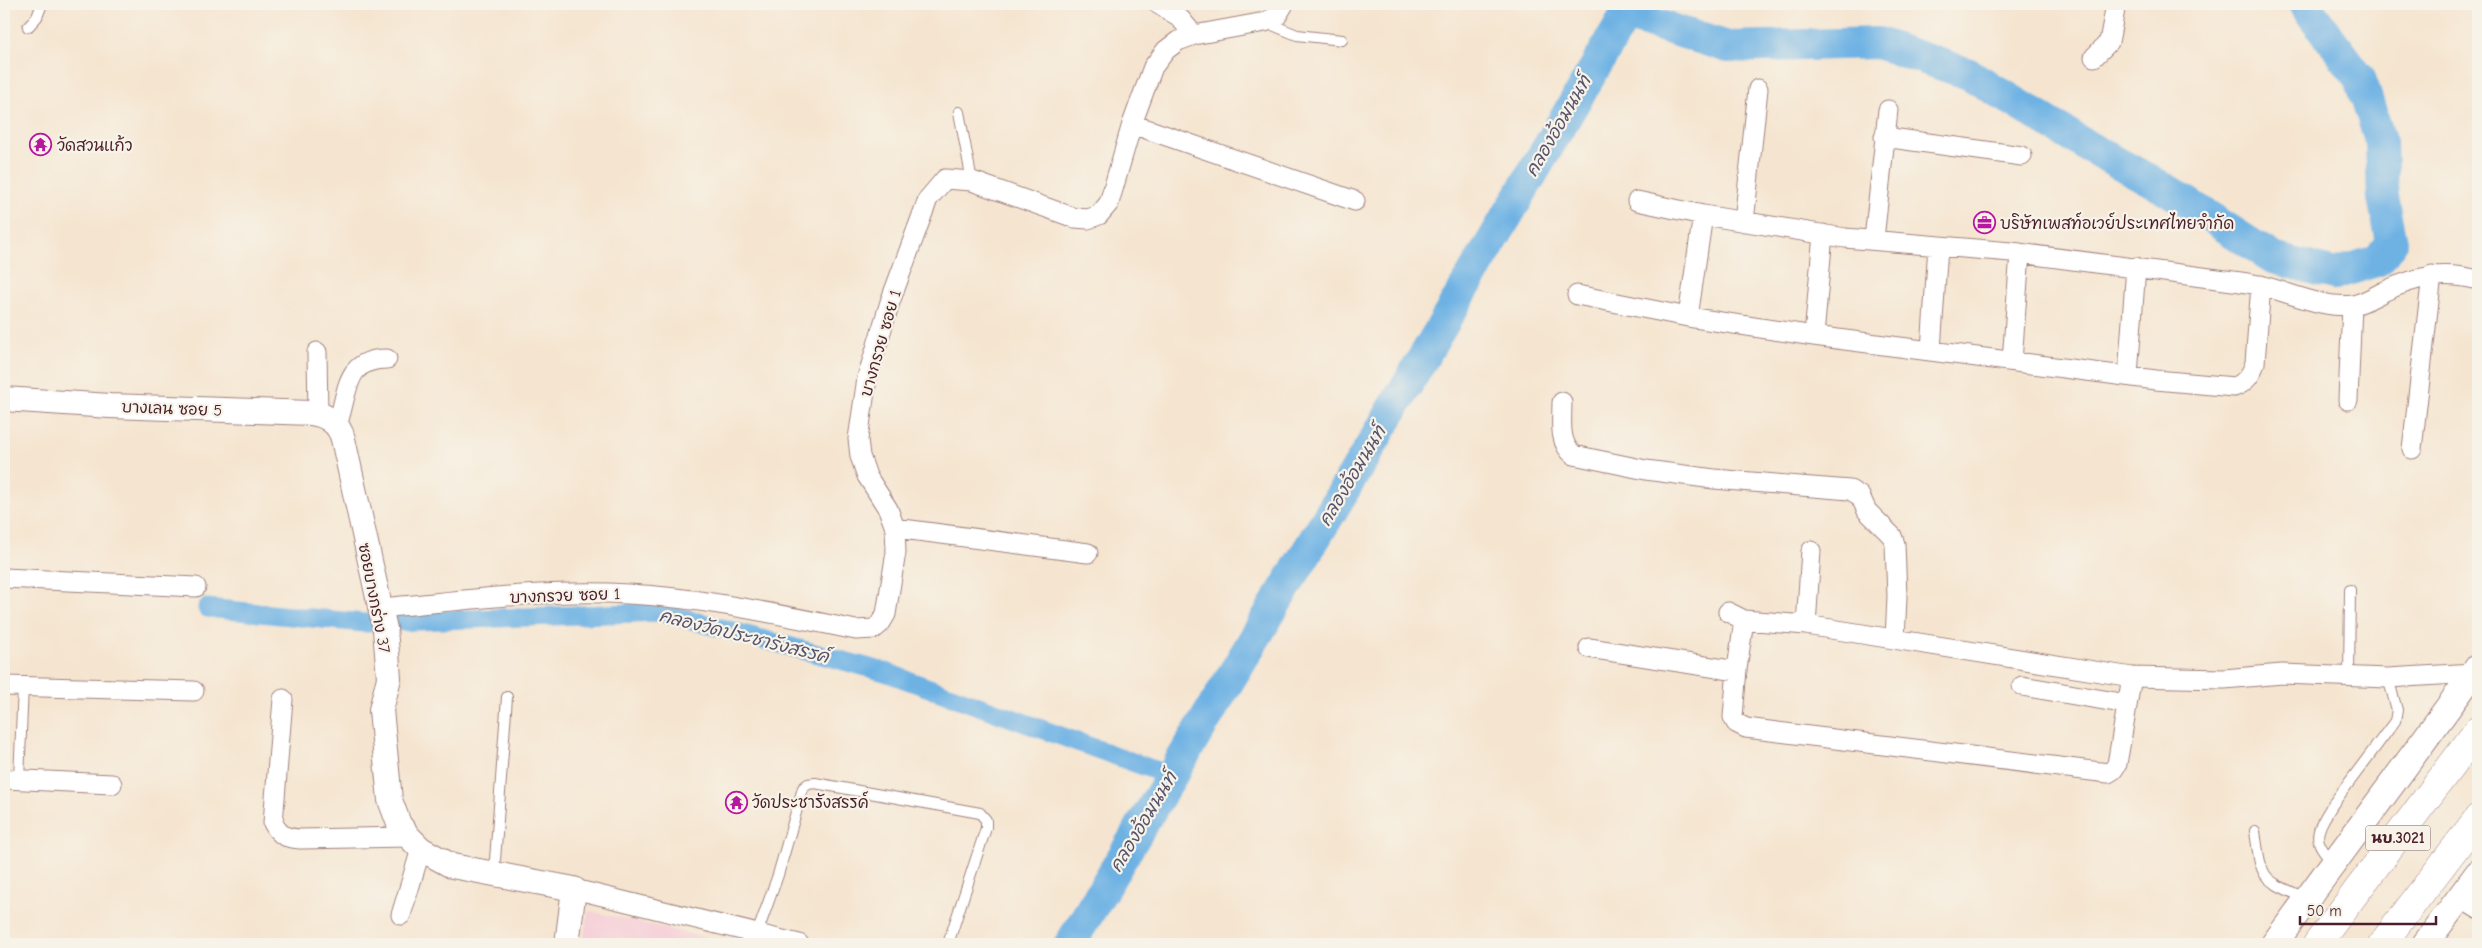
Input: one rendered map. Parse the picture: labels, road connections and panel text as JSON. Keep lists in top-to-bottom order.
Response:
{
  "streets": {
    "main road": ["นบ.3021"],
    "street": ["บางกรวย ซอย 1", "บางเลน ซอย 5", "ซอยบางกร่าง 37"]
  },
  "crossings": [
    ["บางกรวย ซอย 1", "ซอยบางกร่าง 37"],
    ["บางเลน ซอย 5", "ซอยบางกร่าง 37"]
  ],
  "water": ["คลองอ้อมนนท์", "คลองวัดประชารังสรรค์"],
  "places": {
    "temple": ["วัดสวนแก้ว", "วัดประชารังสรรค์"],
    "office": ["บริษัทเพสท์อเวย์ประเทศไทยจำกัด"]
  },
  "scale_bar": "50 m"
}
